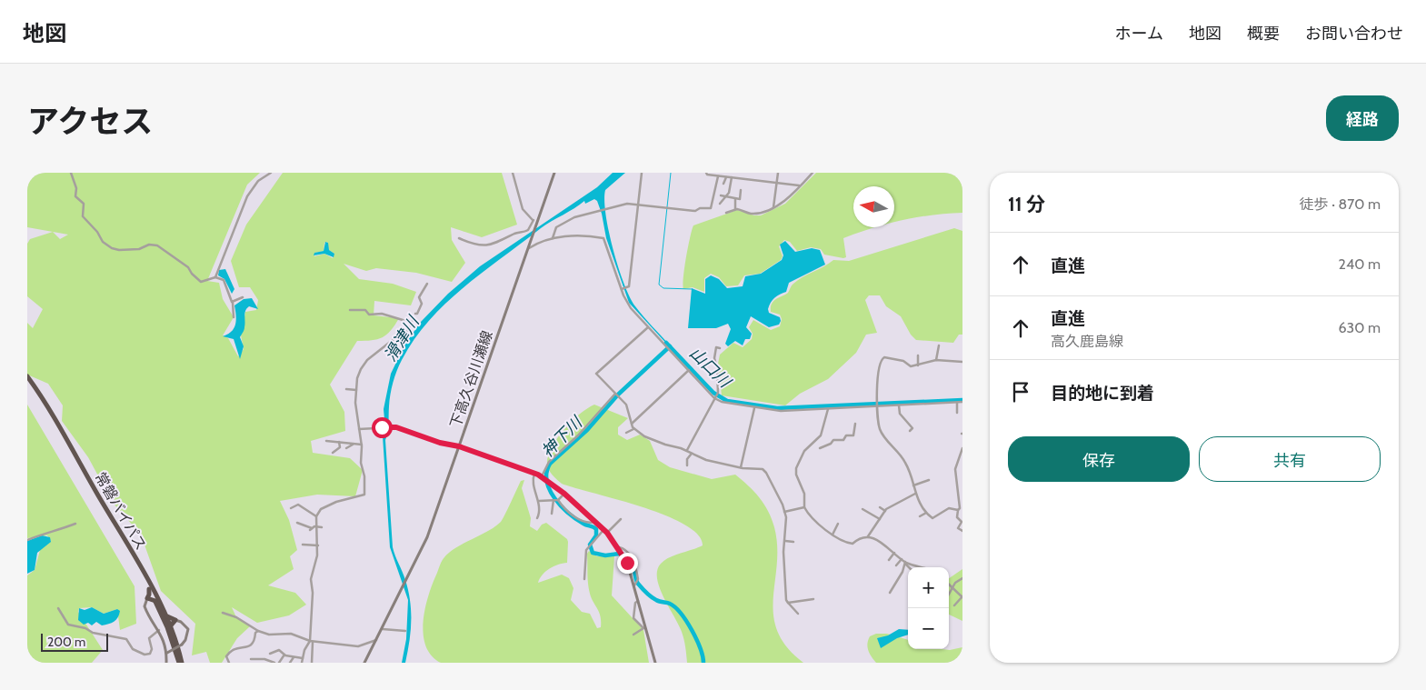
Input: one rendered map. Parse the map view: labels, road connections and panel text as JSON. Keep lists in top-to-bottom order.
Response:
{
  "streets": {
    "highway": ["常磐バイパス"],
    "main road": ["下高久谷川瀬線"]
  },
  "water": ["滑津川", "山口川", "神下川"],
  "scale_bar": "200 m",
  "north": "left",
  "page": {
    "header": "地図",
    "nav": [
      "ホーム",
      "地図",
      "概要",
      "お問い合わせ"
    ],
    "title": "アクセス",
    "buttons": [
      "経路",
      ["保存", "共有"]
    ],
    "heading": ["11 分", "徒歩 · 870 m"],
    "list": [
      ["直進", "240 m"],
      ["直進", "高久鹿島線", "630 m"],
      "目的地に到着"
    ],
    "map_buttons": ["+", "−"],
    "scale": "200 m"
  }
}
